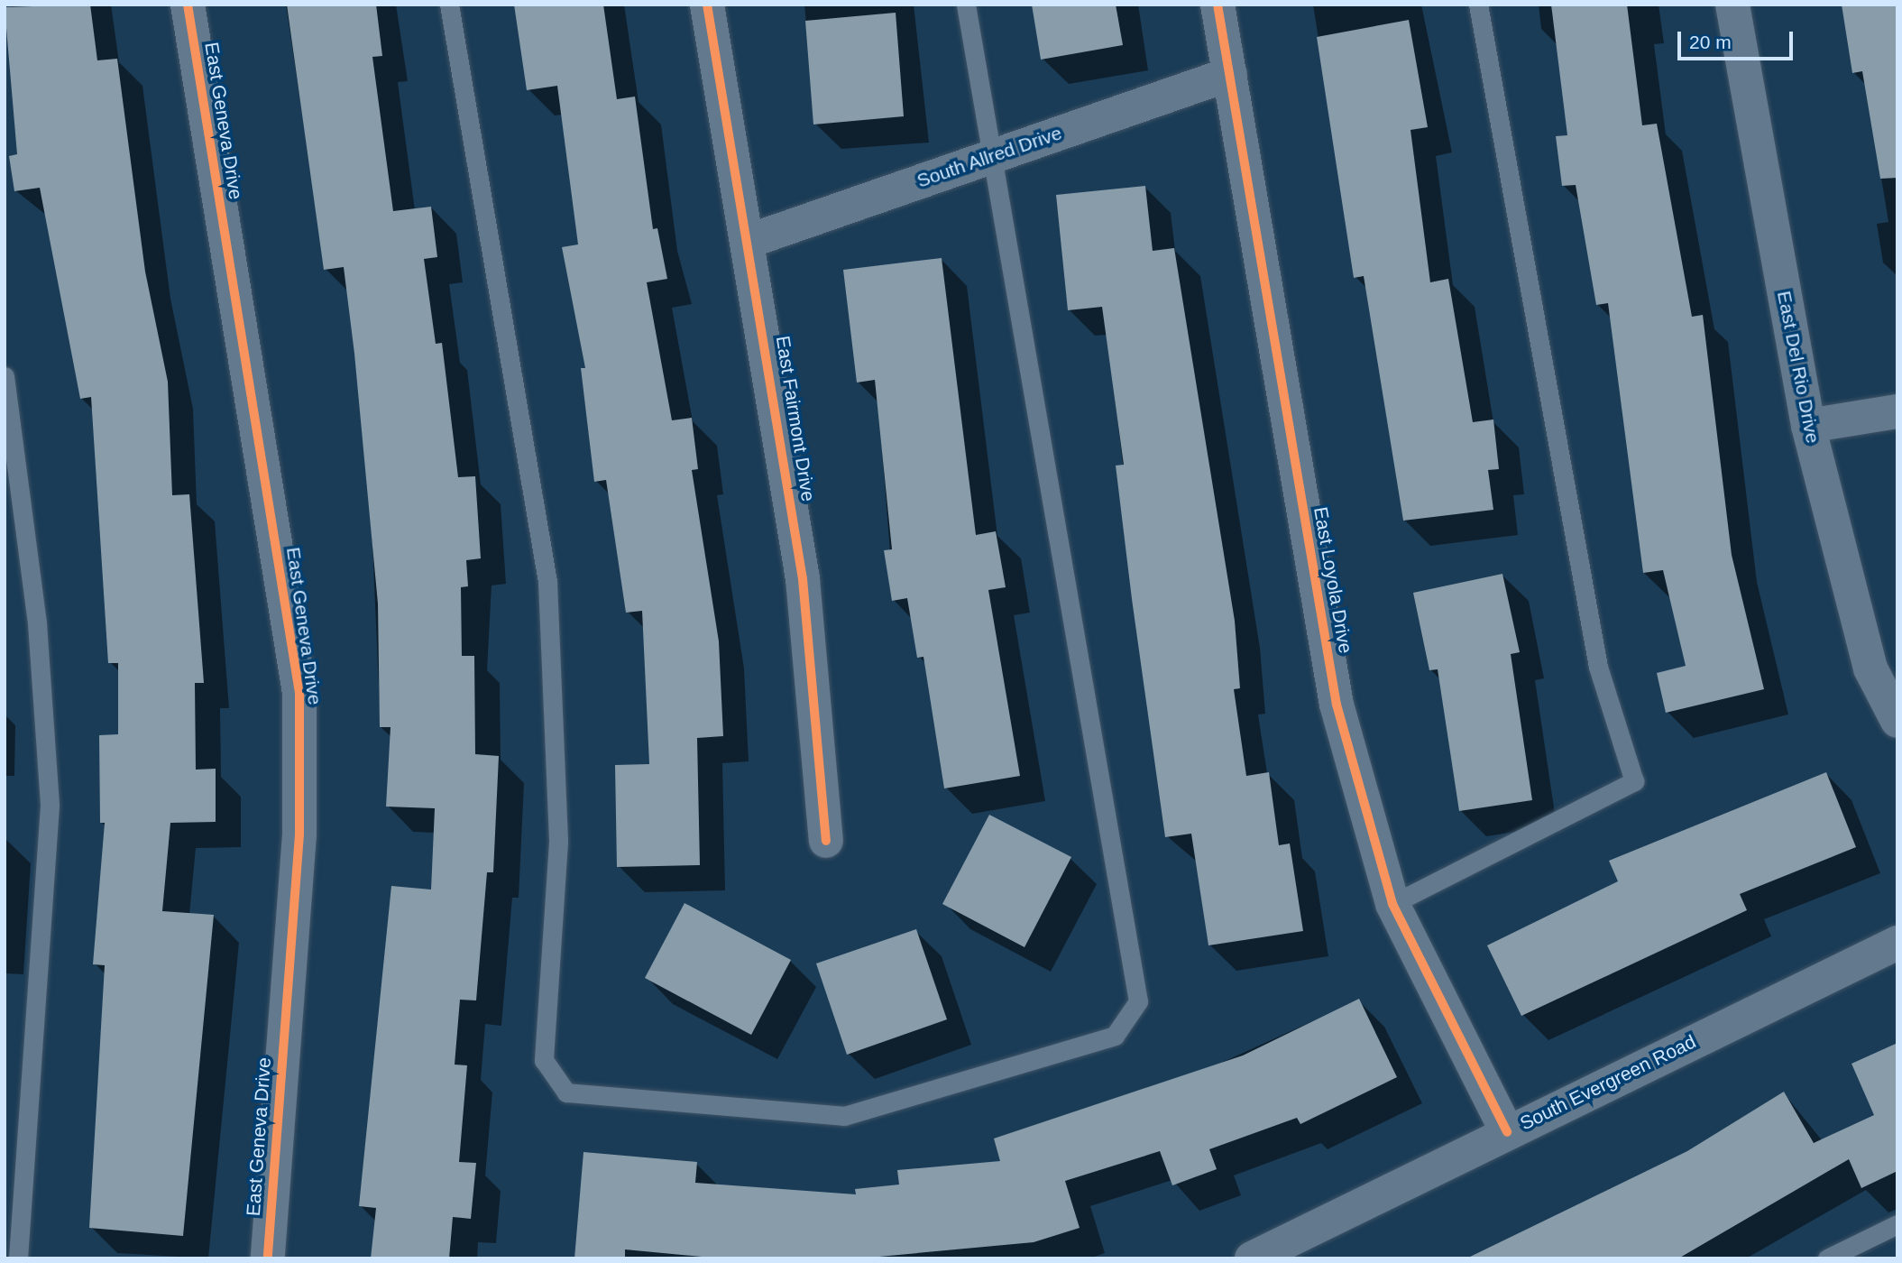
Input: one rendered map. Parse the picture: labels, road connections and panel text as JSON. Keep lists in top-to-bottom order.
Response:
{
  "streets": {
    "street": [
      "East Geneva Drive",
      "South Allred Drive",
      "East Del Rio Drive",
      "East Fairmont Drive",
      "East Loyola Drive",
      "South Evergreen Road"
    ]
  },
  "crossings": [
    ["South Allred Drive", "East Fairmont Drive"],
    ["South Allred Drive", "East Loyola Drive"],
    ["East Loyola Drive", "South Evergreen Road"]
  ],
  "scale_bar": "20 m"
}
